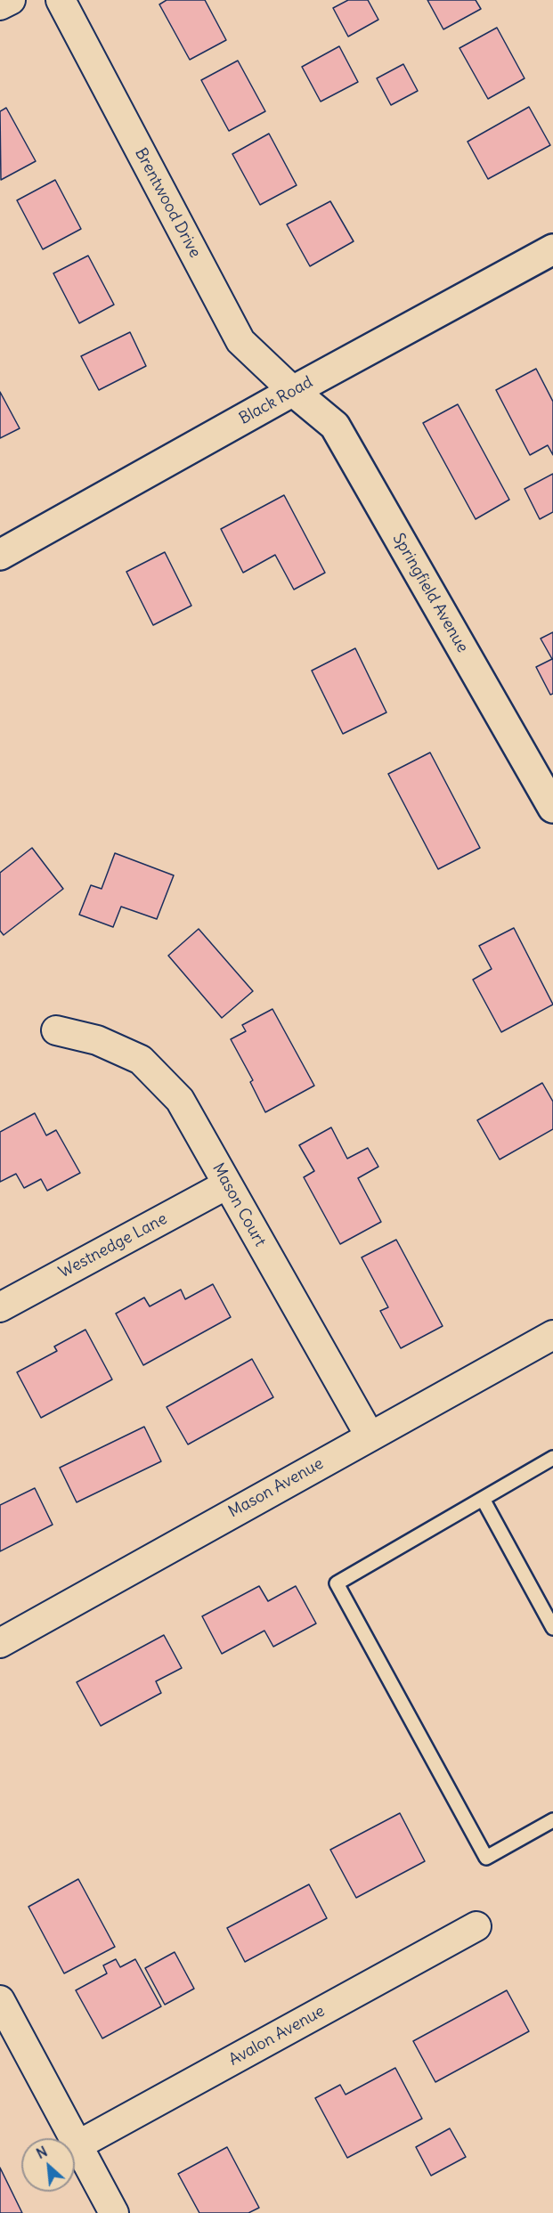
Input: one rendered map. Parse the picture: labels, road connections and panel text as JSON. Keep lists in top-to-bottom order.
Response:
{
  "streets": {
    "main road": ["Black Road", "Springfield Avenue"],
    "street": [
      "Brentwood Drive",
      "Mason Court",
      "Westnedge Lane",
      "Mason Avenue",
      "Avalon Avenue"
    ]
  },
  "crossings": [
    ["Brentwood Drive", "Black Road"],
    ["Brentwood Drive", "Springfield Avenue"],
    ["Black Road", "Springfield Avenue"],
    ["Mason Court", "Westnedge Lane"],
    ["Mason Court", "Mason Avenue"]
  ],
  "north": "top left"
}
